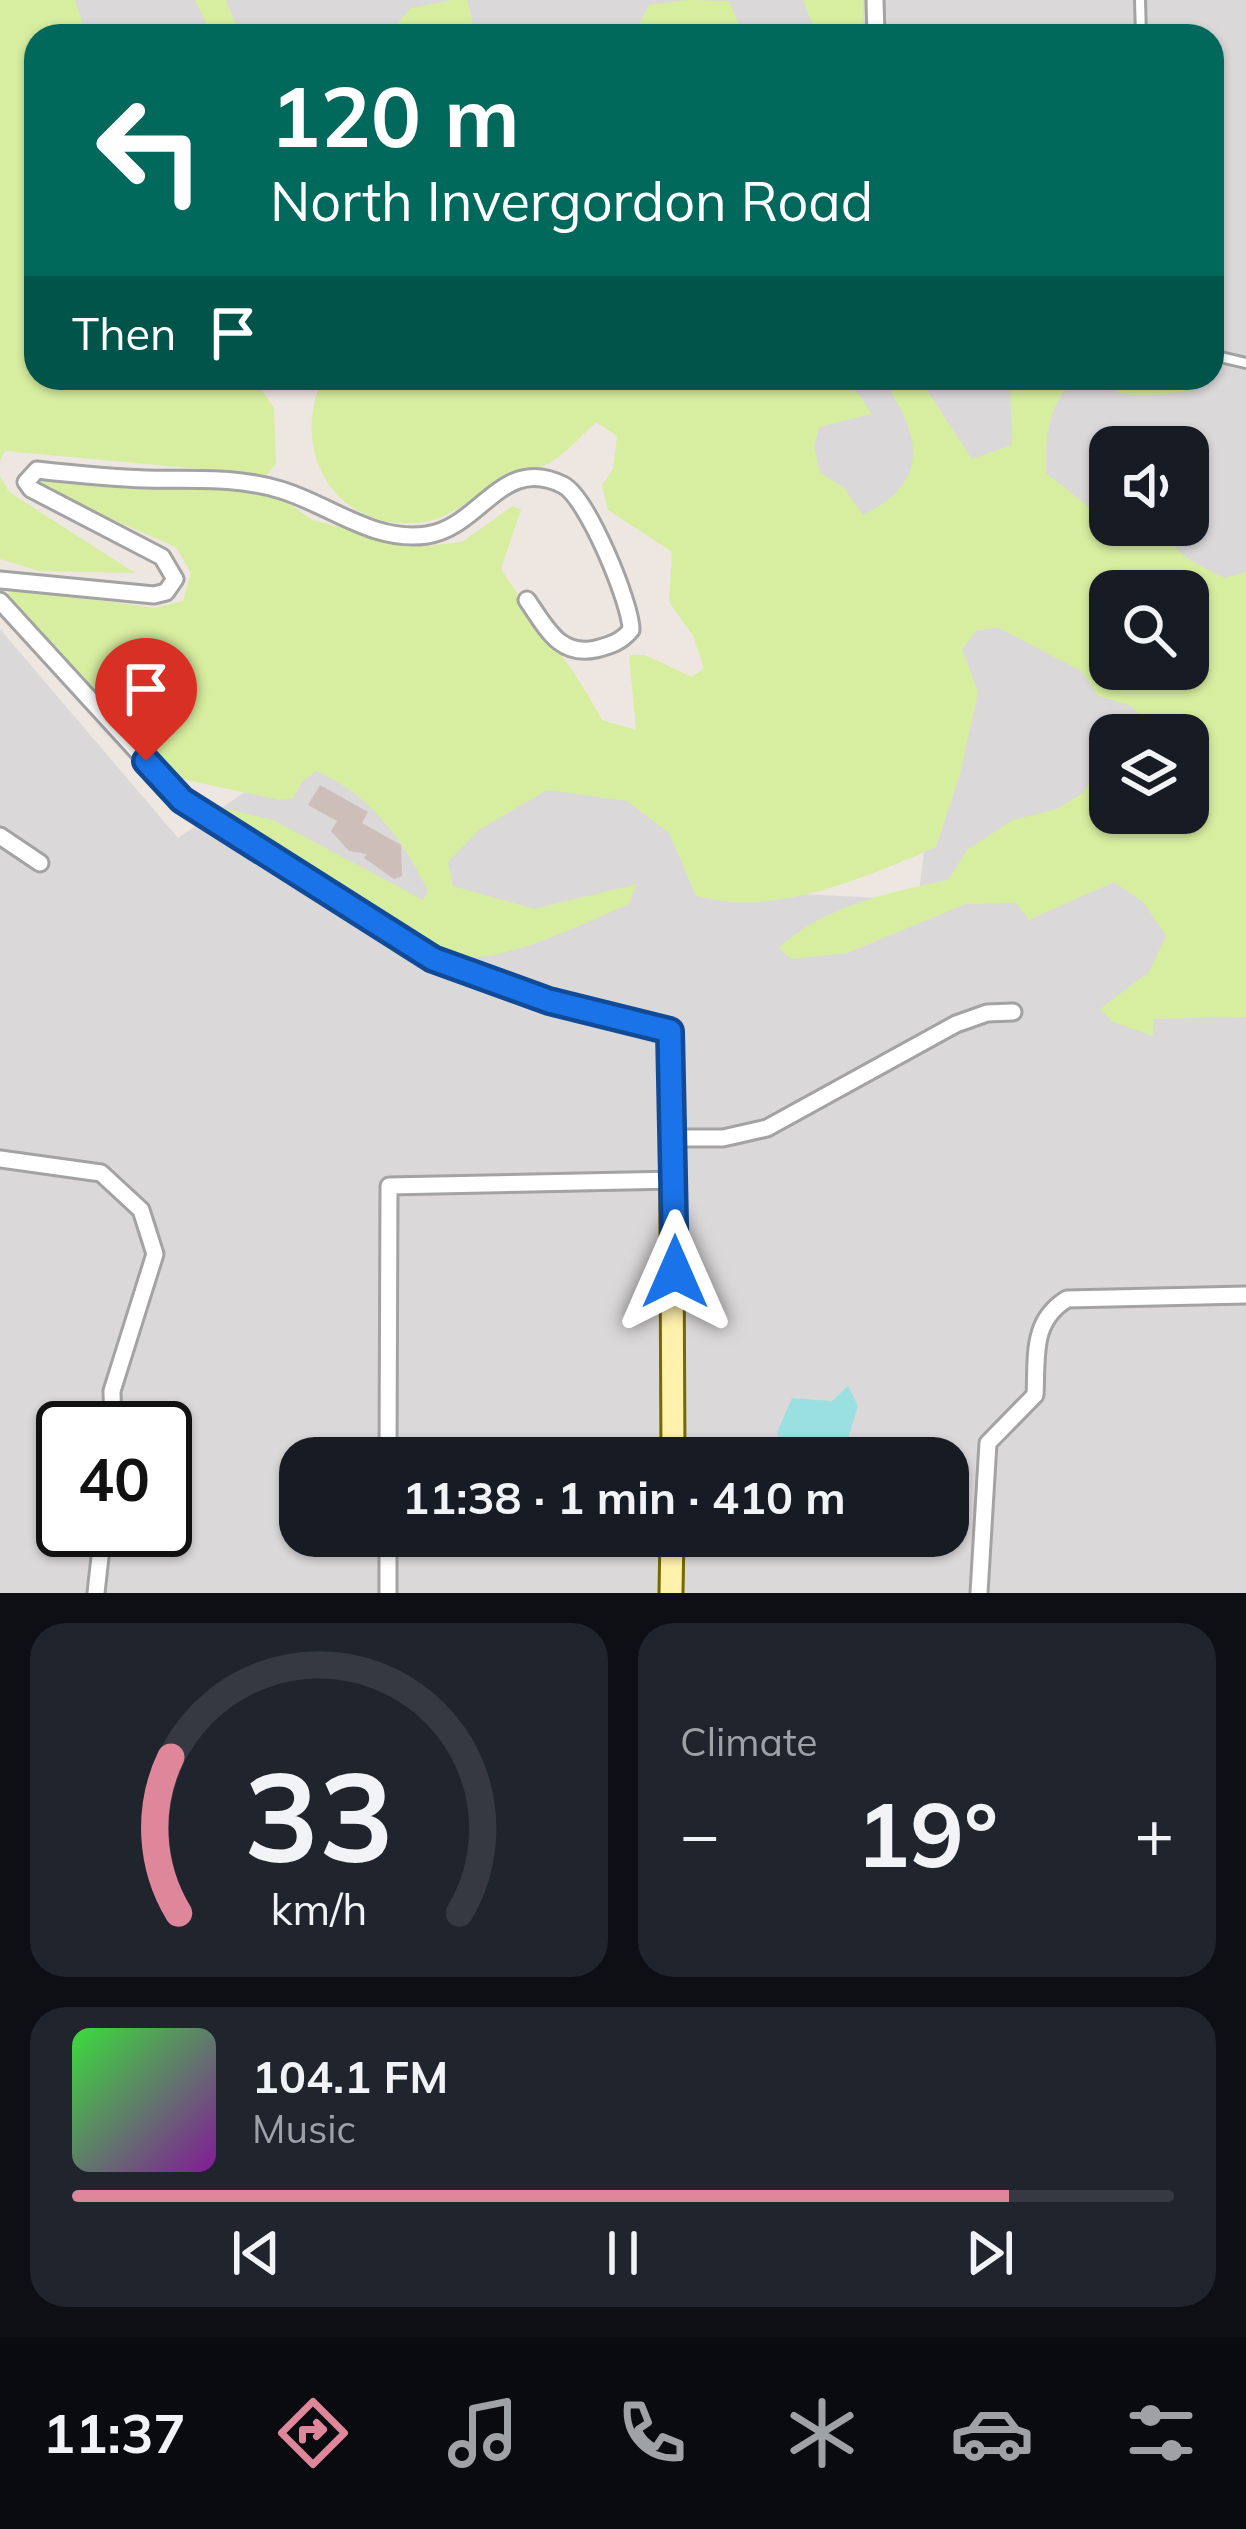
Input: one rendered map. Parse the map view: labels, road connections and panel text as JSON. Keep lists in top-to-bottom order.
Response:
{
  "page": {
    "turn": ["120 m", "North Invergordon Road"],
    "then": "Then",
    "limit": "40",
    "trip": "11:38 · 1 min · 410 m",
    "tile": "Climate",
    "heat": ["−", "19°", "+"],
    "song": ["104.1 FM", "Music"],
    "tabs": "11:37",
    "gauge": ["33", "km/h"]
  }
}
